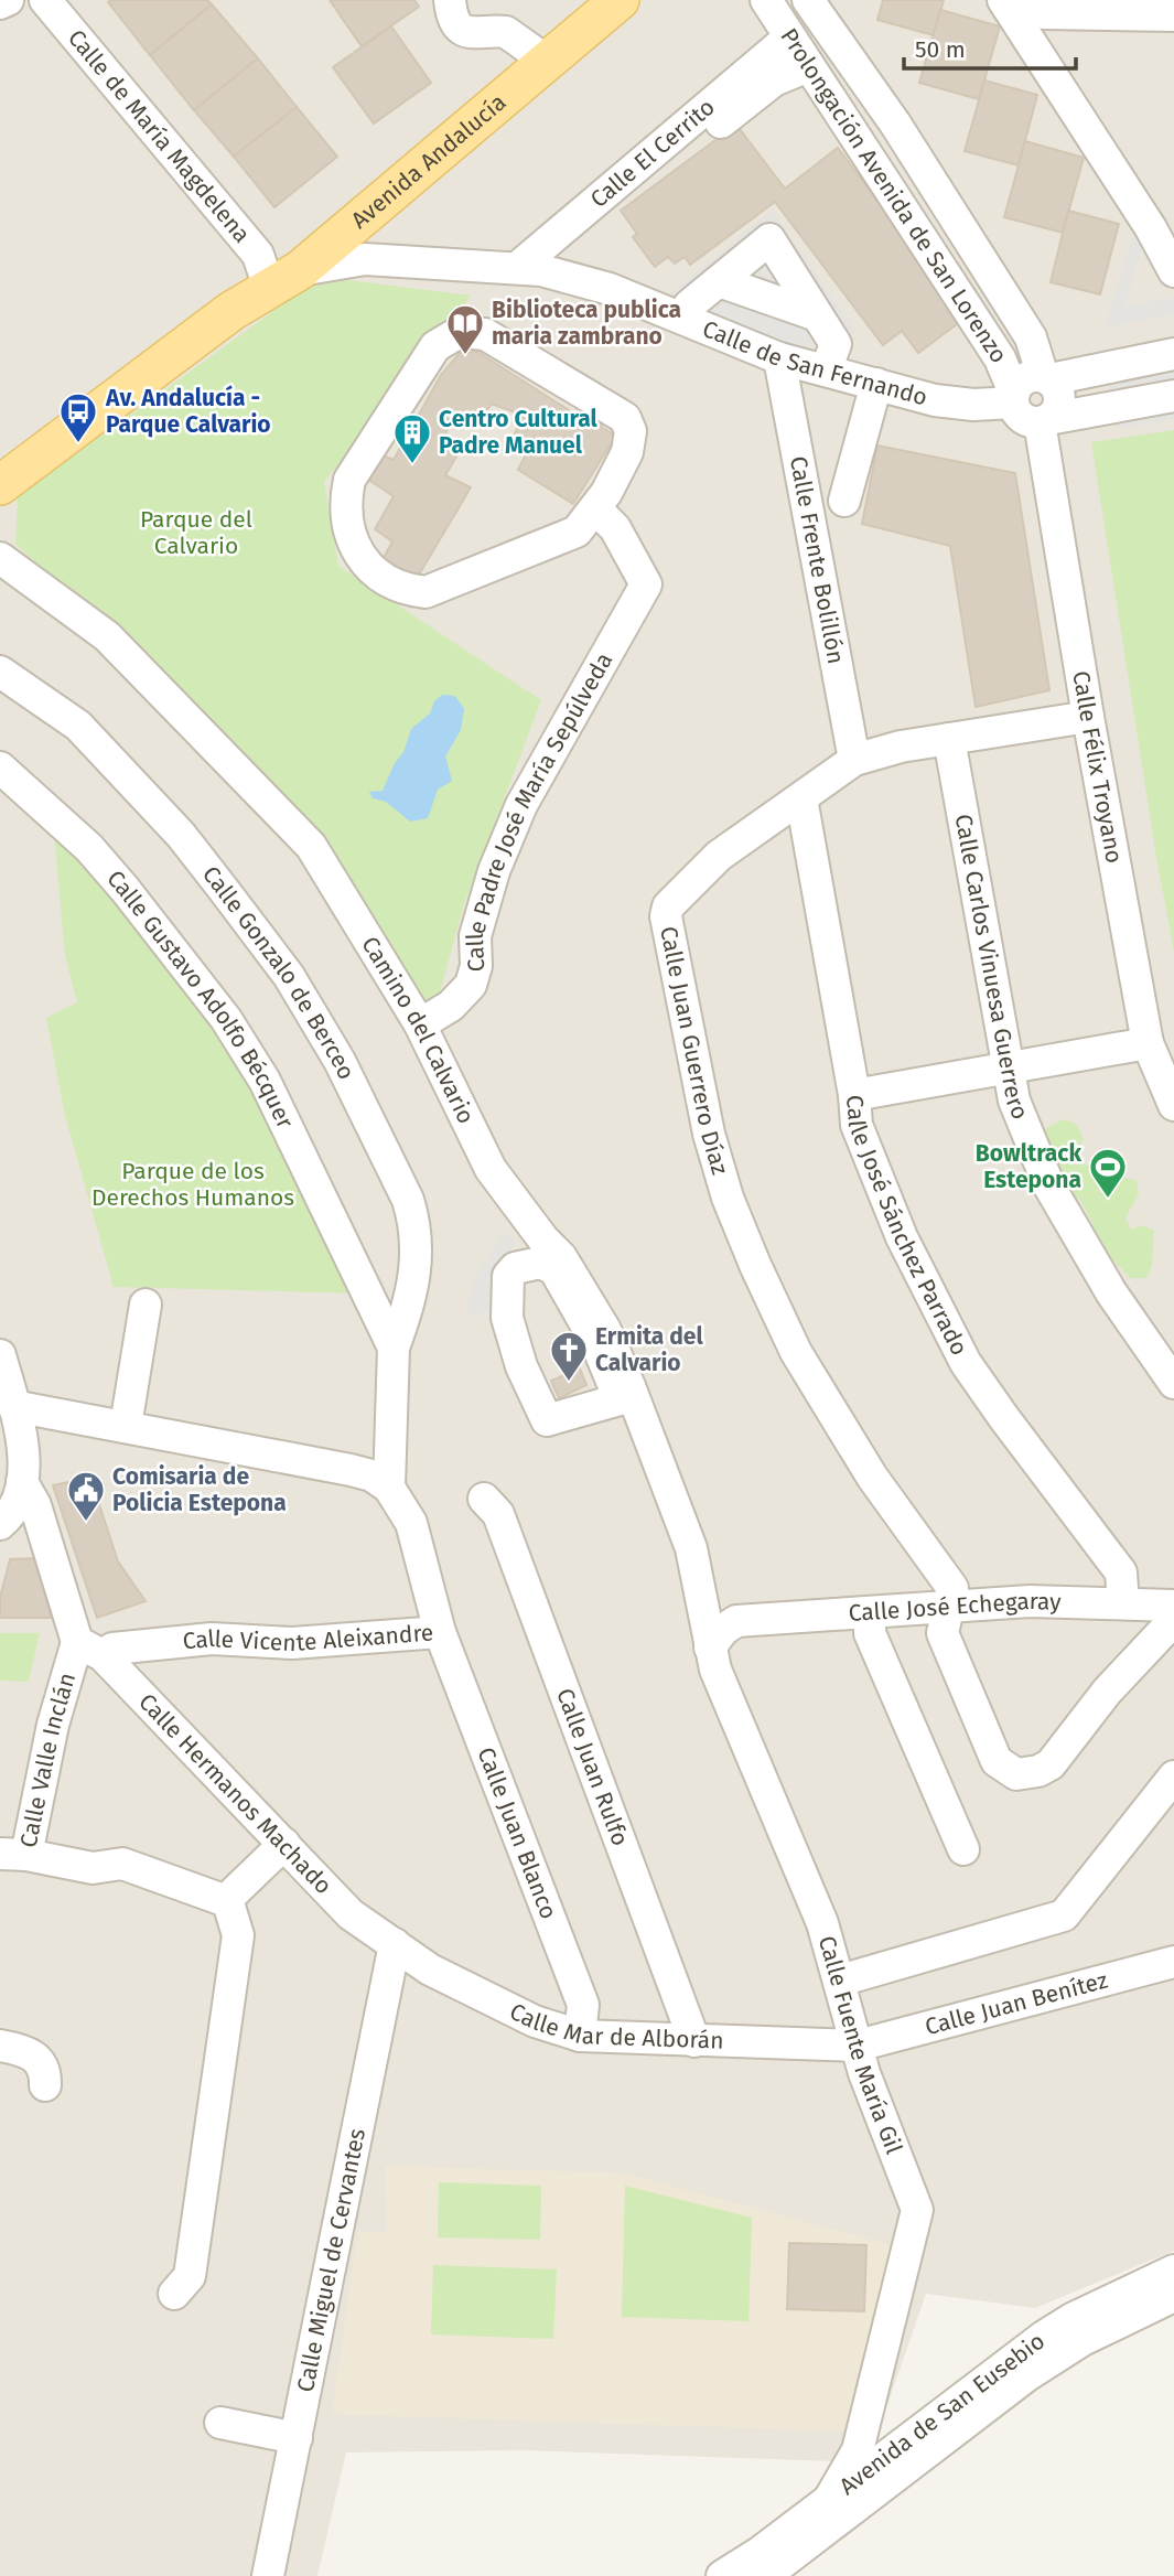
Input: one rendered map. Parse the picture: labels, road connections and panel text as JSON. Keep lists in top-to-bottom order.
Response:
{
  "streets": {
    "main road": ["Avenida Andalucía"],
    "street": [
      "Calle de María Magdelena",
      "Calle El Cerrito",
      "Prolongación Avenida de San Lorenzo",
      "Calle de San Fernando",
      "Calle Frente Bolillón",
      "Calle Félix Troyano",
      "Calle Padre José María Sepúlveda",
      "Calle Carlos Vinuesa Guerrero",
      "Calle Gonzalo de Berceo",
      "Calle Gustavo Adolfo Bécquer",
      "Camino del Calvario",
      "Calle Juan Guerrero Díaz",
      "Calle José Sánchez Parrado",
      "Calle José Echegaray",
      "Calle Vicente Aleixandre",
      "Calle Valle Inclán",
      "Calle Juan Rulfo",
      "Calle Hermanos Machado",
      "Calle Juan Blanco",
      "Calle Juan Benítez",
      "Calle Mar de Alborán",
      "Calle Fuente María Gil",
      "Calle Miguel de Cervantes",
      "Avenida de San Eusebio"
    ]
  },
  "crossings": [
    ["Calle de María Magdelena", "Avenida Andalucía"],
    ["Calle de María Magdelena", "Calle de San Fernando"],
    ["Calle El Cerrito", "Prolongación Avenida de San Lorenzo"],
    ["Calle El Cerrito", "Calle de San Fernando"],
    ["Avenida Andalucía", "Calle de San Fernando"],
    ["Prolongación Avenida de San Lorenzo", "Calle de San Fernando"],
    ["Prolongación Avenida de San Lorenzo", "Calle Félix Troyano"],
    ["Calle de San Fernando", "Calle Frente Bolillón"],
    ["Calle de San Fernando", "Calle Félix Troyano"],
    ["Calle Frente Bolillón", "Calle Juan Guerrero Díaz"],
    ["Calle Félix Troyano", "Calle Juan Guerrero Díaz"],
    ["Calle Padre José María Sepúlveda", "Camino del Calvario"],
    ["Calle Carlos Vinuesa Guerrero", "Calle Juan Guerrero Díaz"],
    ["Calle Gonzalo de Berceo", "Calle Gustavo Adolfo Bécquer"],
    ["Calle Gustavo Adolfo Bécquer", "Calle Vicente Aleixandre"],
    ["Camino del Calvario", "Calle Fuente María Gil"],
    ["Calle Juan Guerrero Díaz", "Calle José Sánchez Parrado"],
    ["Calle Juan Guerrero Díaz", "Calle José Echegaray"],
    ["Calle José Sánchez Parrado", "Calle José Echegaray"],
    ["Calle Vicente Aleixandre", "Calle Valle Inclán"],
    ["Calle Vicente Aleixandre", "Calle Hermanos Machado"],
    ["Calle Vicente Aleixandre", "Calle Juan Blanco"],
    ["Calle Valle Inclán", "Calle Hermanos Machado"],
    ["Calle Juan Rulfo", "Calle Mar de Alborán"],
    ["Calle Hermanos Machado", "Calle Mar de Alborán"],
    ["Calle Hermanos Machado", "Calle Miguel de Cervantes"],
    ["Calle Juan Blanco", "Calle Mar de Alborán"],
    ["Calle Juan Benítez", "Calle Mar de Alborán"],
    ["Calle Juan Benítez", "Calle Fuente María Gil"],
    ["Calle Mar de Alborán", "Calle Fuente María Gil"],
    ["Calle Mar de Alborán", "Calle Miguel de Cervantes"],
    ["Calle Fuente María Gil", "Avenida de San Eusebio"]
  ],
  "parks": ["Parque del Calvario", "Parque de los Derechos Humanos"],
  "places": {
    "library": ["Biblioteca publica maria zambrano"],
    "bus stop": ["Av. Andalucía - Parque Calvario"],
    "building": ["Centro Cultural Padre Manuel"],
    "sports": ["Bowltrack Estepona"],
    "church": ["Ermita del Calvario"],
    "public building": ["Comisaria de Policia Estepona"]
  },
  "scale_bar": "50 m"
}
